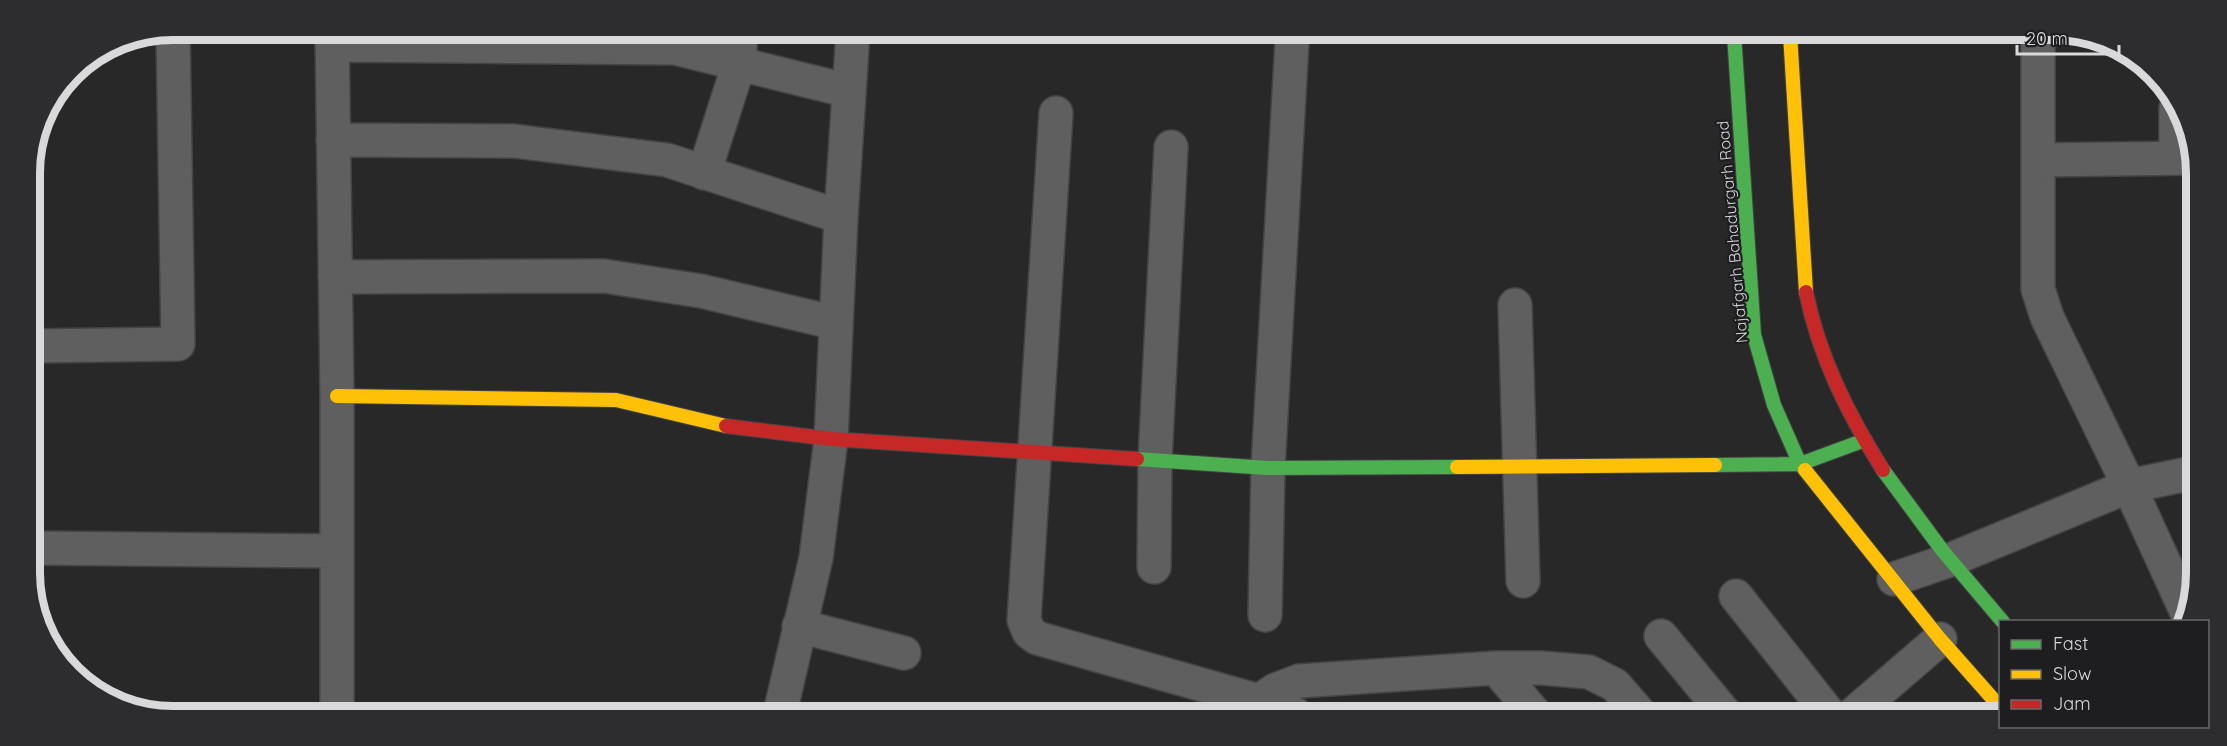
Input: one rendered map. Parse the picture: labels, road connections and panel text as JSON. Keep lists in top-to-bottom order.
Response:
{
  "streets": {
    "street": ["Najafgarh Bahadurgarh Road"]
  },
  "legend": ["Fast", "Slow", "Jam"],
  "scale_bar": "20 m"
}
